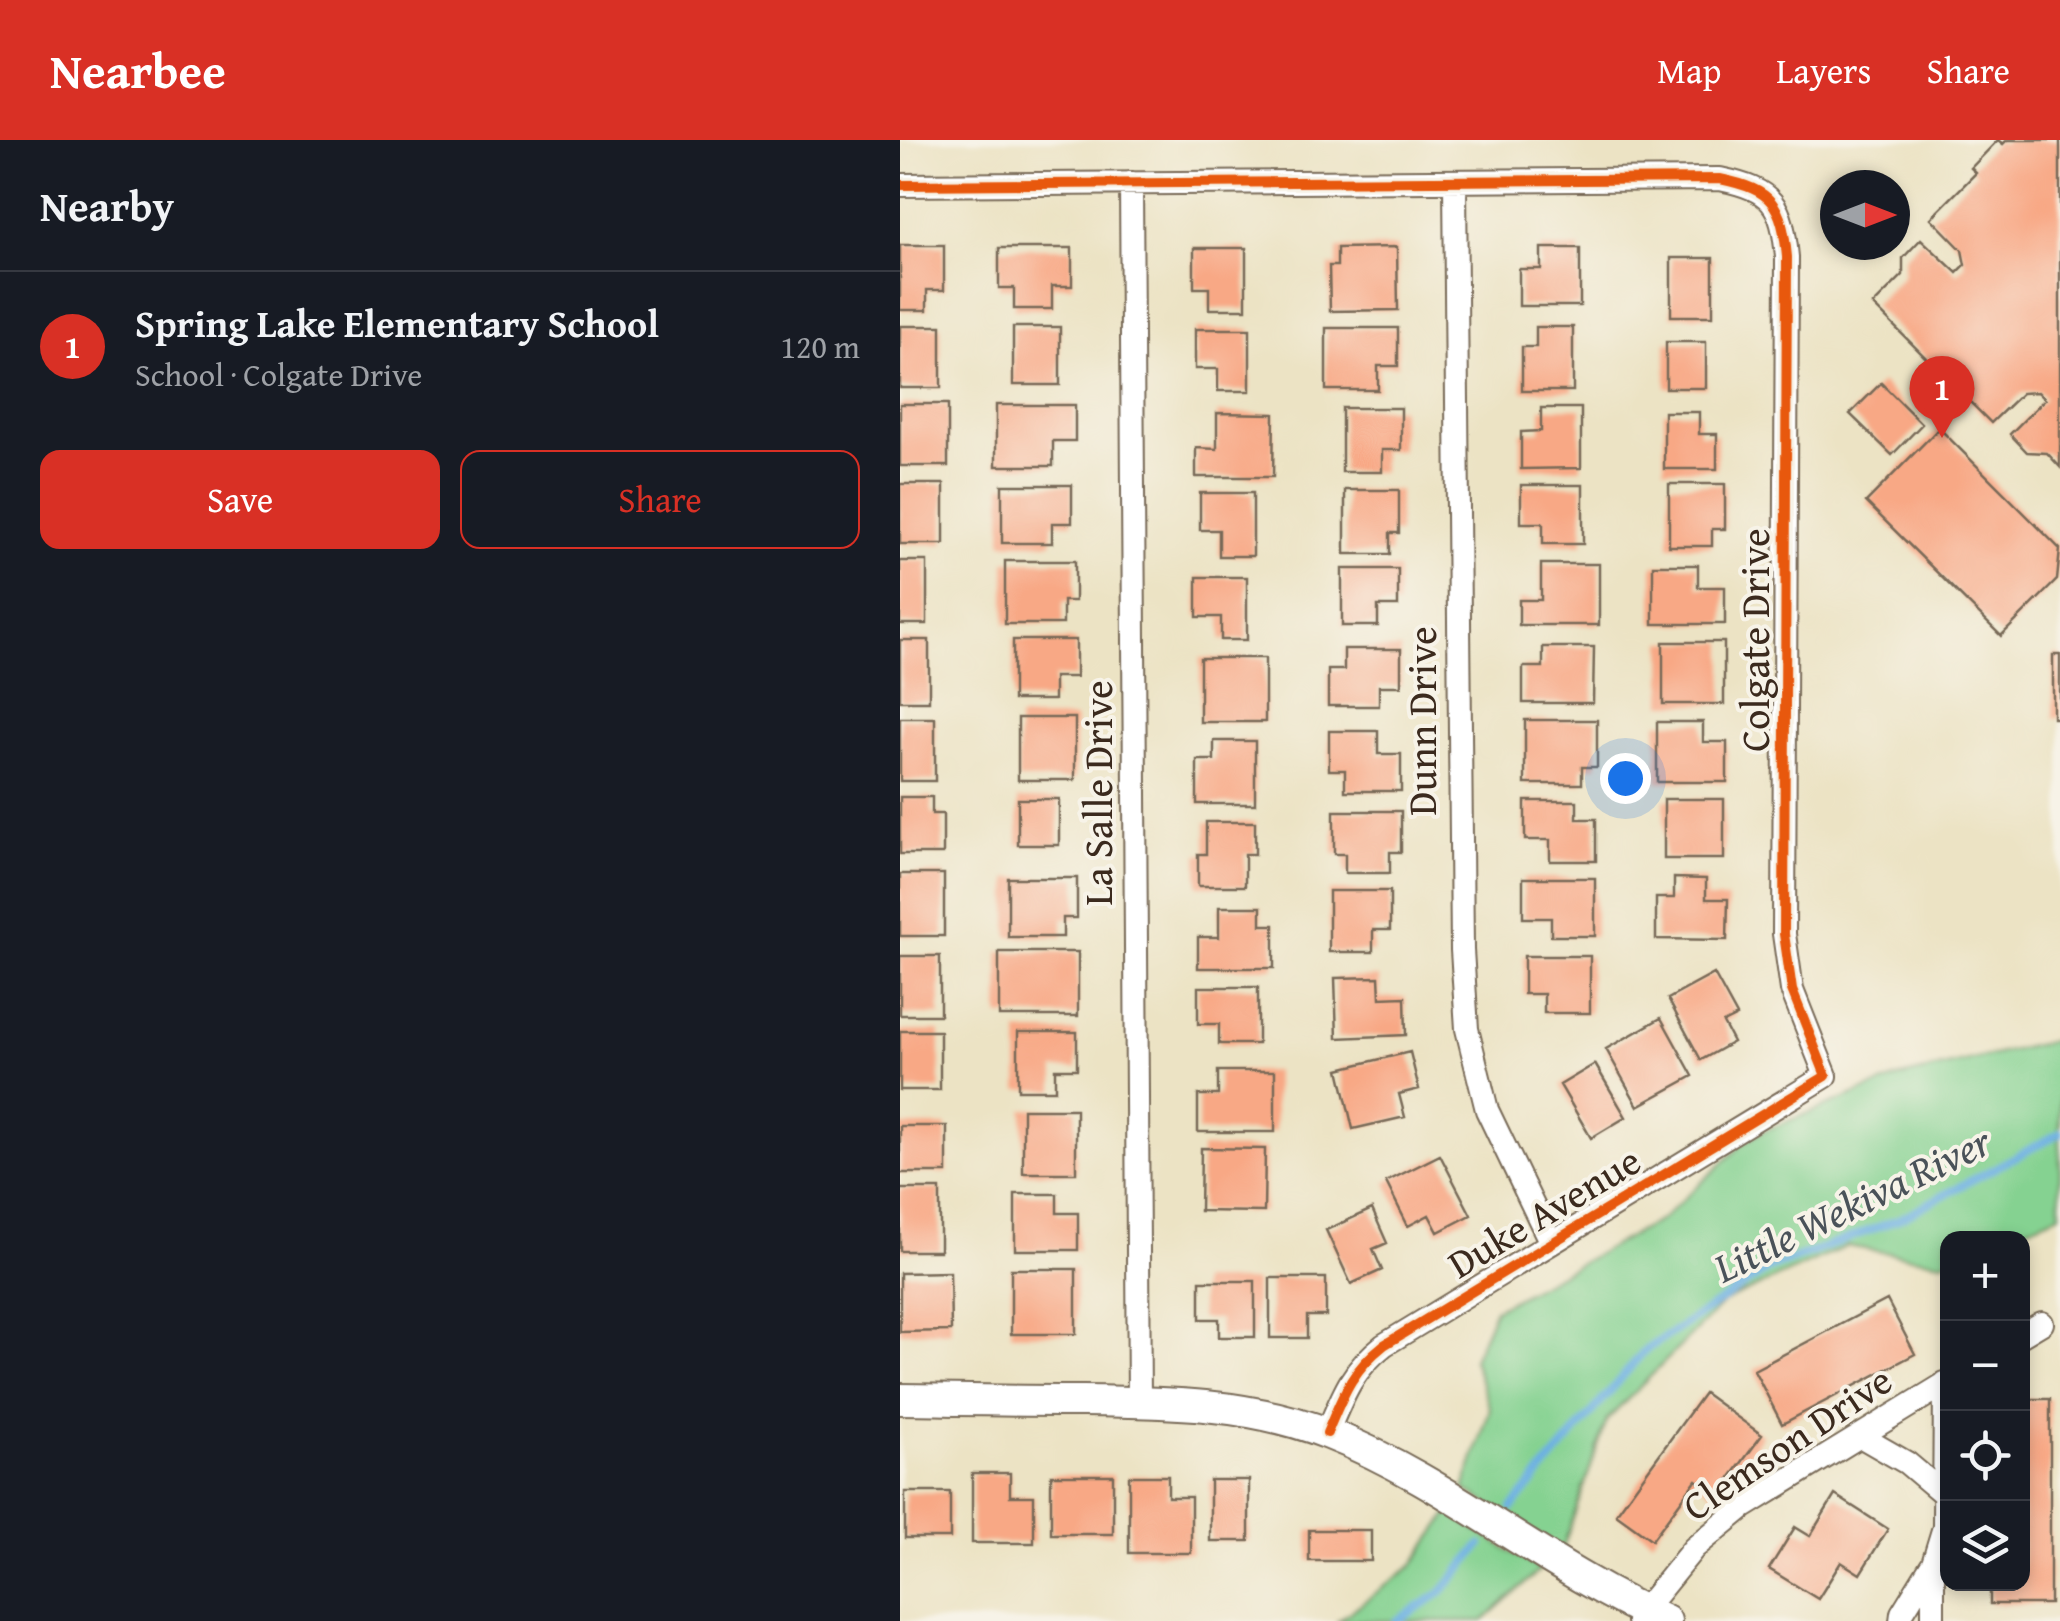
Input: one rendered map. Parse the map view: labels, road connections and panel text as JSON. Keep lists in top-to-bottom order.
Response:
{
  "streets": {
    "street": [
      "Colgate Drive",
      "Dunn Drive",
      "La Salle Drive",
      "Duke Avenue",
      "Clemson Drive"
    ]
  },
  "crossings": [
    ["Colgate Drive", "Dunn Drive"],
    ["Colgate Drive", "Duke Avenue"],
    ["Dunn Drive", "Duke Avenue"]
  ],
  "water": ["Little Wekiva River"],
  "north": "right",
  "page": {
    "header": "Nearbee",
    "nav": ["Map", "Layers", "Share"],
    "heading": "Nearby",
    "list": [
      {
        "mark": "1",
        "name": "Spring Lake Elementary School",
        "note": "School · Colgate Drive",
        "value": "120 m"
      }
    ],
    "pins": "1",
    "buttons": ["Save", "Share"],
    "map_buttons": ["+", "−"]
  }
}
